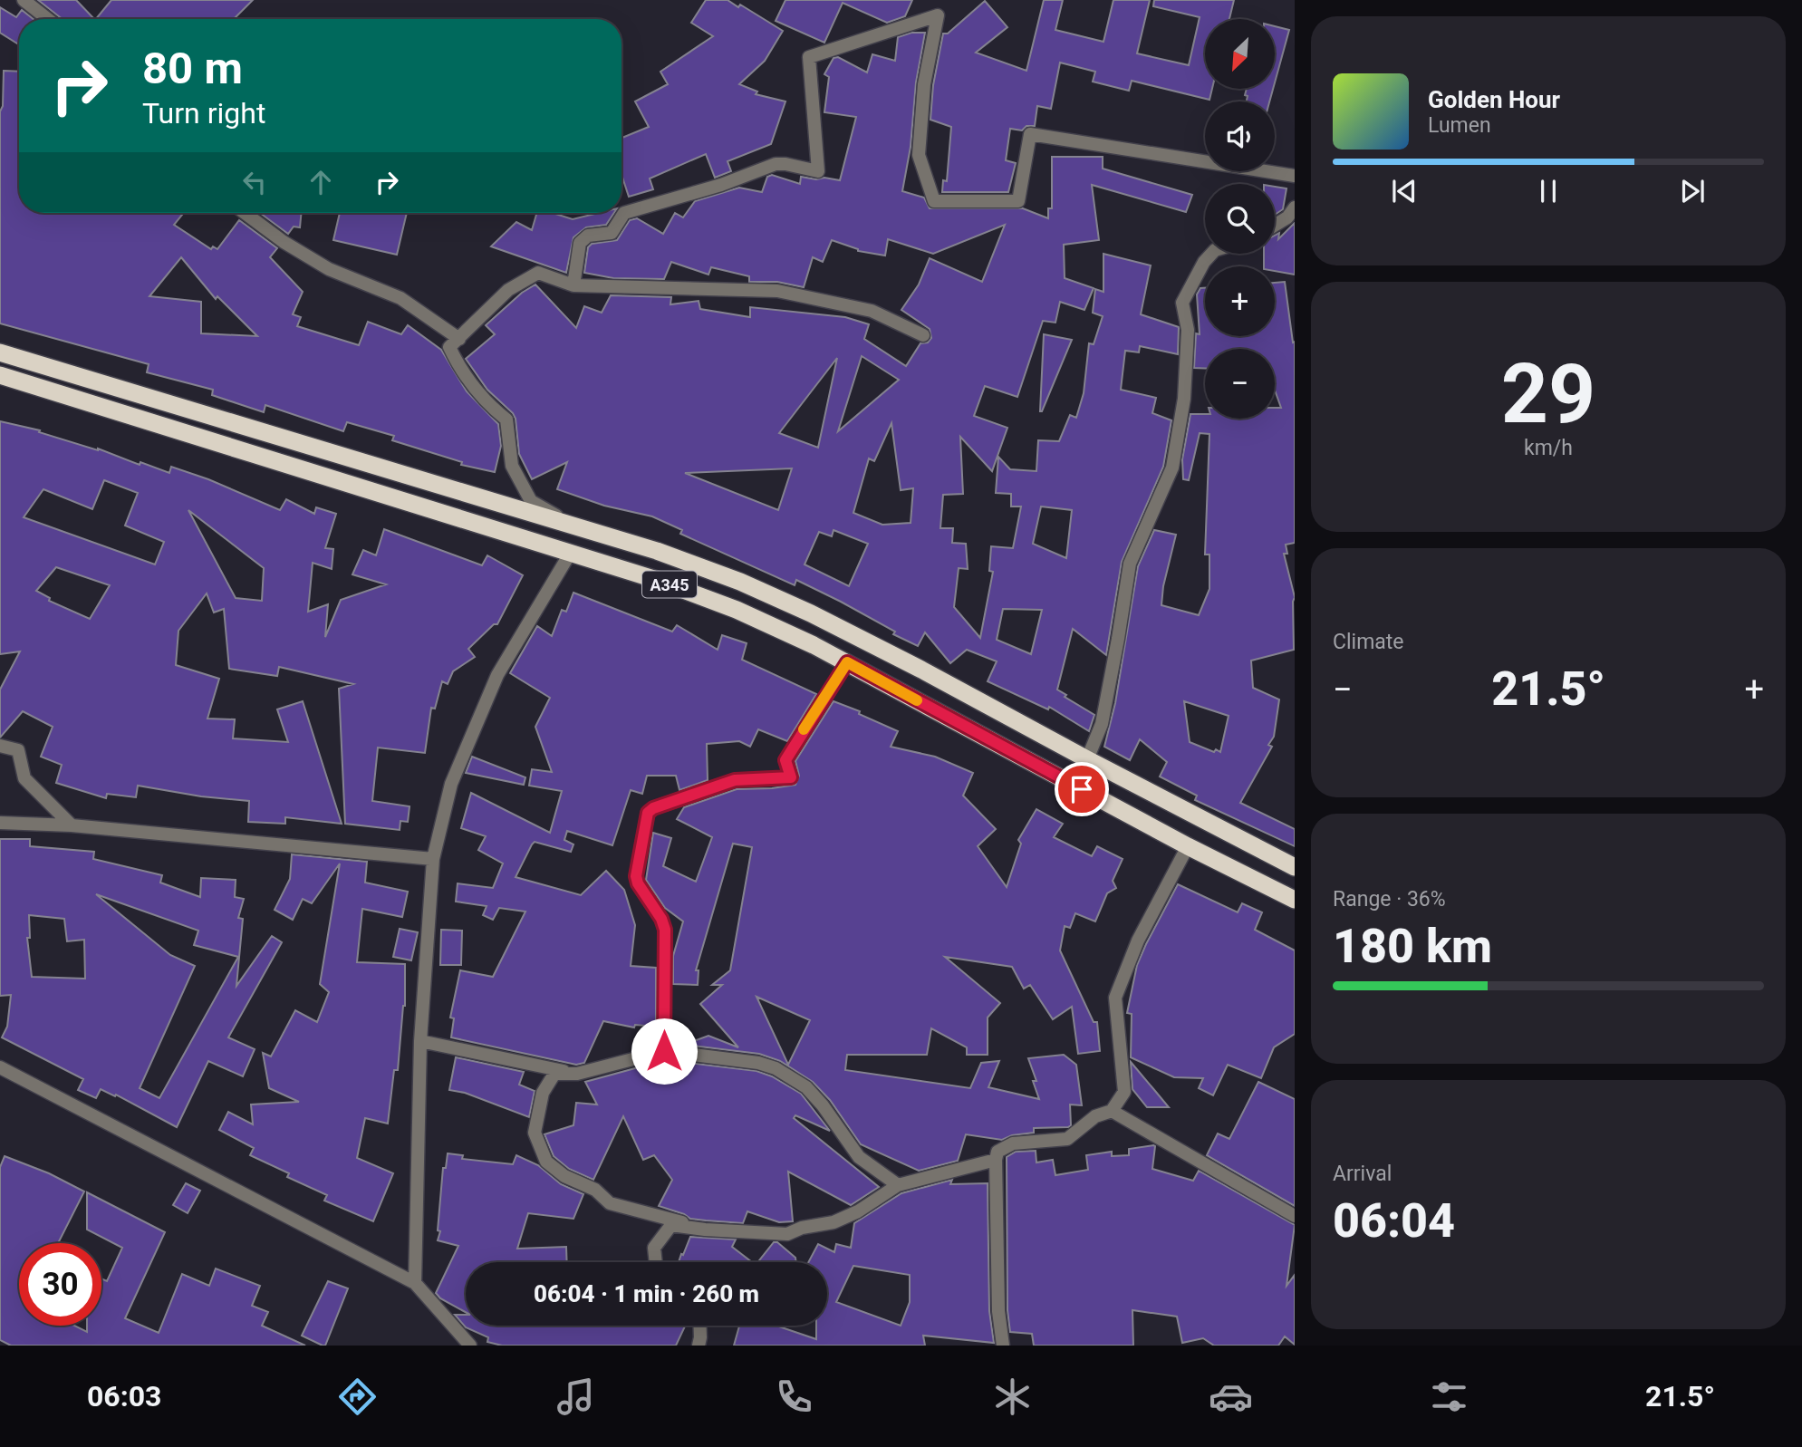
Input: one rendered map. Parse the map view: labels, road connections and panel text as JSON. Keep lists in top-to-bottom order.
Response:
{
  "streets": {
    "highway": ["A345"]
  },
  "north": "bottom left",
  "page": {
    "map_buttons": ["+", "−"],
    "turn": ["80 m", "Turn right"],
    "song": ["Golden Hour", "Lumen"],
    "tile": [
      ["29", "km/h"],
      "Climate",
      ["Range · 36%", "180 km"],
      ["Arrival", "06:04"]
    ],
    "heat": ["−", "21.5°", "+"],
    "limit": "30",
    "trip": "06:04 · 1 min · 260 m",
    "tabs": ["06:03", "21.5°"]
  }
}
